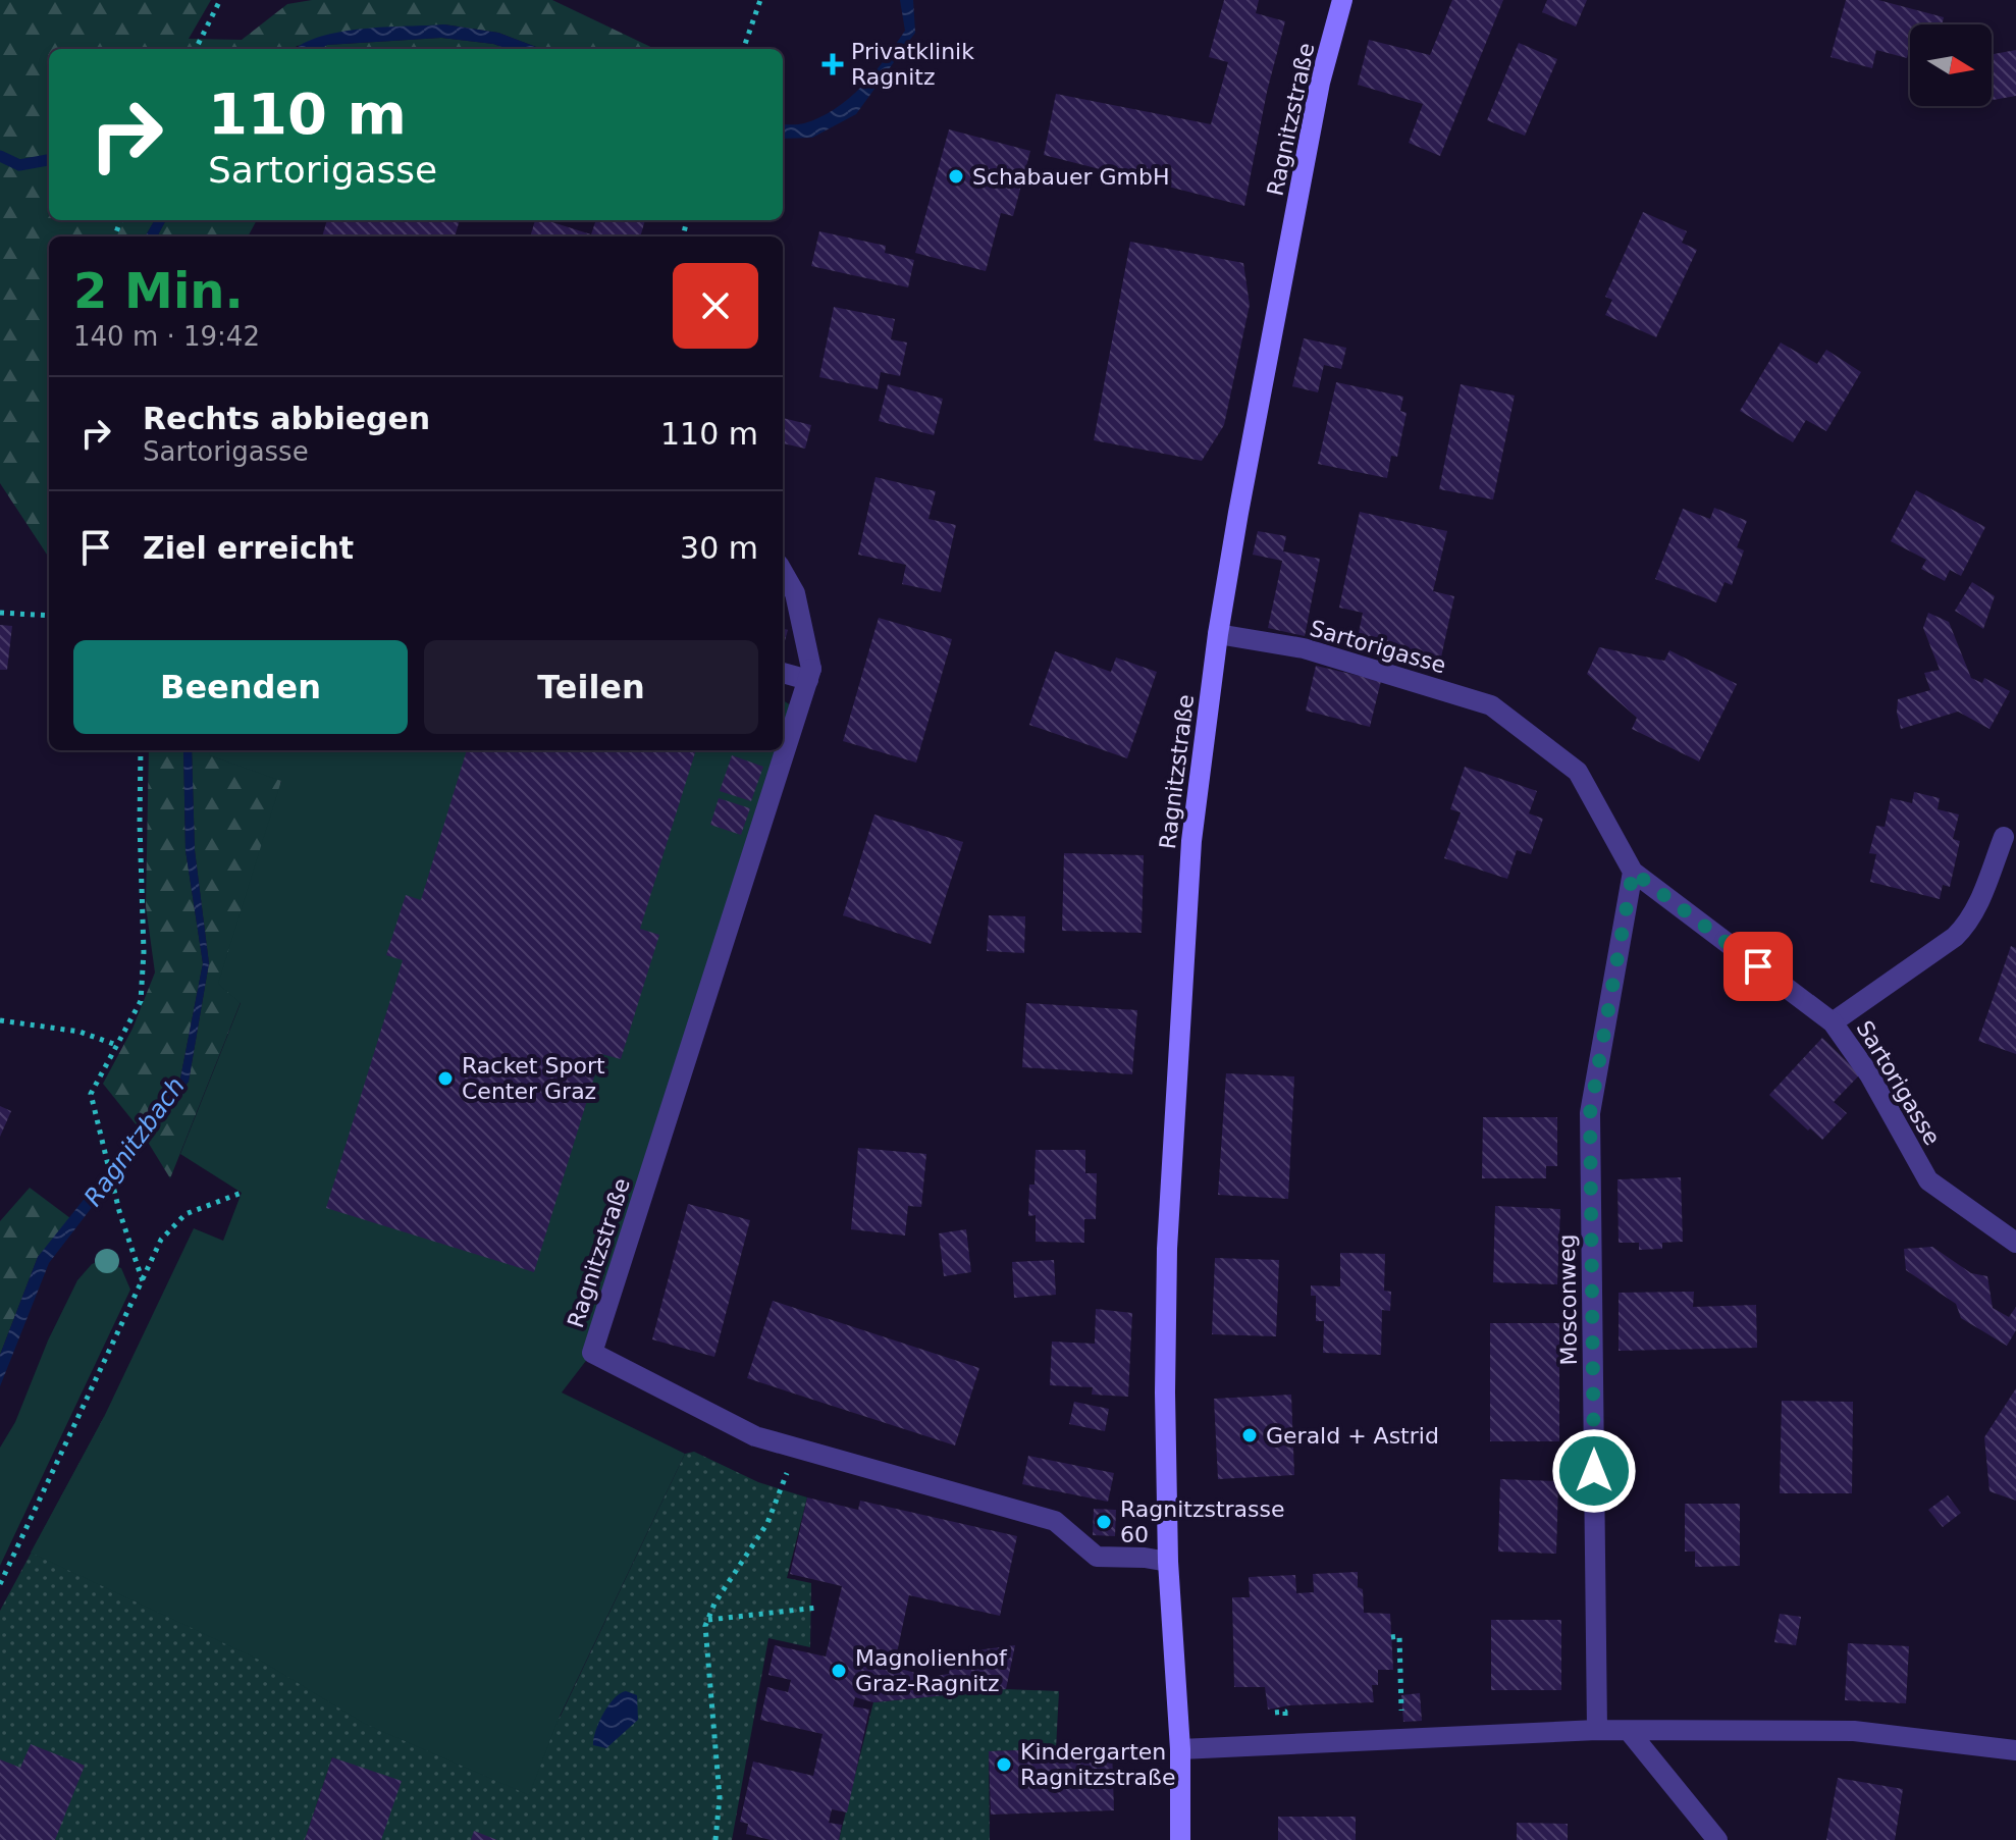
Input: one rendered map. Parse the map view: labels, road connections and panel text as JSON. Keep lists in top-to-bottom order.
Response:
{
  "streets": {
    "main road": ["Ragnitzstraße"],
    "street": ["Sartorigasse", "Mosconweg"]
  },
  "crossings": [
    ["Ragnitzstraße", "Sartorigasse"],
    ["Sartorigasse", "Mosconweg"]
  ],
  "water": ["Ragnitzbach"],
  "places": {
    "health": ["Privatklinik Ragnitz"],
    "other": [
      "Schabauer GmbH",
      "Racket Sport Center Graz",
      "Gerald + Astrid",
      "Ragnitzstrasse 60",
      "Magnolienhof Graz-Ragnitz",
      "Kindergarten Ragnitzstraße"
    ]
  },
  "north": "right",
  "page": {
    "turn": ["110 m", "Sartorigasse"],
    "heading": ["2 Min.", "140 m · 19:42"],
    "list": [
      {
        "name": "Rechts abbiegen",
        "note": "Sartorigasse",
        "value": "110 m"
      },
      {
        "name": "Ziel erreicht",
        "value": "30 m"
      }
    ],
    "buttons": ["Beenden", "Teilen"]
  }
}
